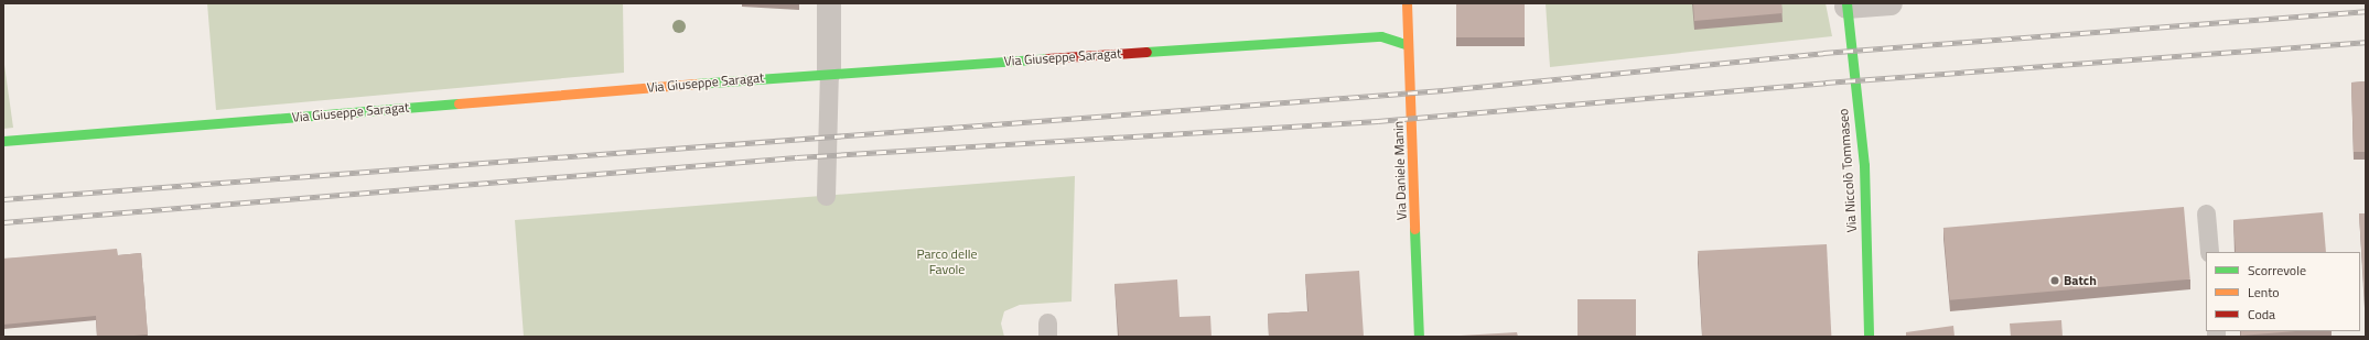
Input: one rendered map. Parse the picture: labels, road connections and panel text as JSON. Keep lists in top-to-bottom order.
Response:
{
  "streets": {
    "street": ["Via Giuseppe Saragat", "Via Daniele Manin", "Via Niccolò Tommaseo"]
  },
  "crossings": [
    ["Via Giuseppe Saragat", "Via Daniele Manin"]
  ],
  "parks": ["Parco delle Favole"],
  "places": ["Batch"],
  "legend": ["Scorrevole", "Lento", "Coda"]
}
